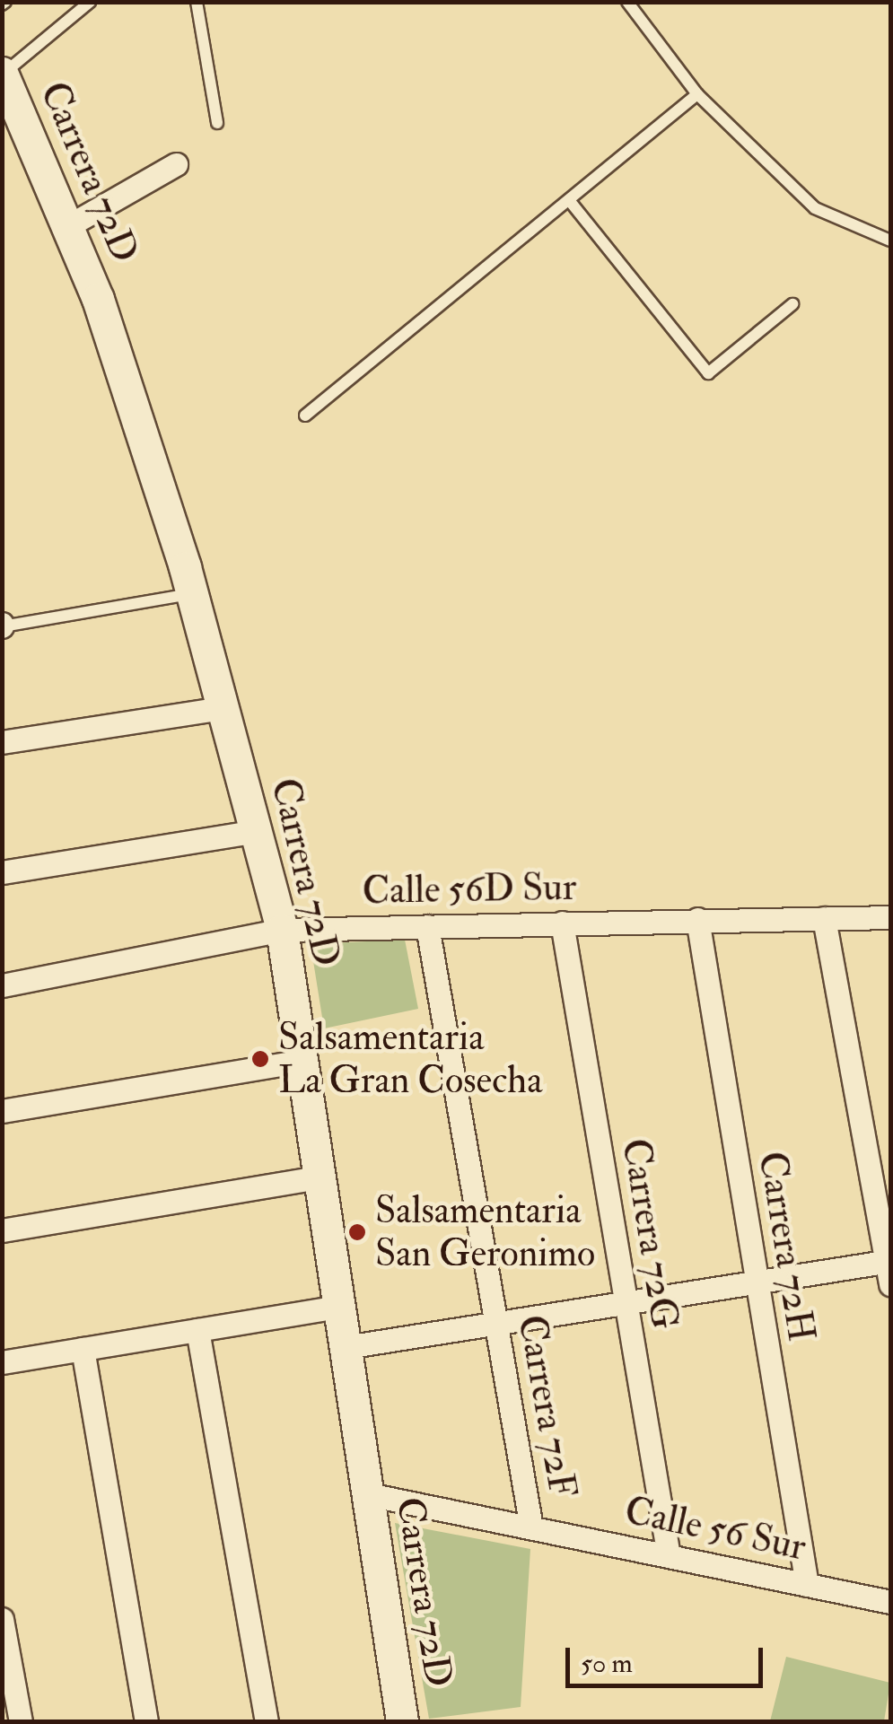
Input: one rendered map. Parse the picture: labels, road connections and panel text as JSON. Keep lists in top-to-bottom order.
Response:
{
  "streets": {
    "street": [
      "Carrera 72D",
      "Calle 56D Sur",
      "Carrera 72G",
      "Carrera 72H",
      "Carrera 72F",
      "Calle 56 Sur"
    ]
  },
  "crossings": [
    ["Carrera 72D", "Calle 56D Sur"],
    ["Carrera 72D", "Calle 56 Sur"],
    ["Calle 56D Sur", "Carrera 72G"],
    ["Calle 56D Sur", "Carrera 72H"],
    ["Calle 56D Sur", "Carrera 72F"],
    ["Carrera 72G", "Calle 56 Sur"],
    ["Carrera 72H", "Calle 56 Sur"],
    ["Carrera 72F", "Calle 56 Sur"]
  ],
  "places": ["Salsamentaria La Gran Cosecha", "Salsamentaria San Geronimo"],
  "scale_bar": "50 m"
}
